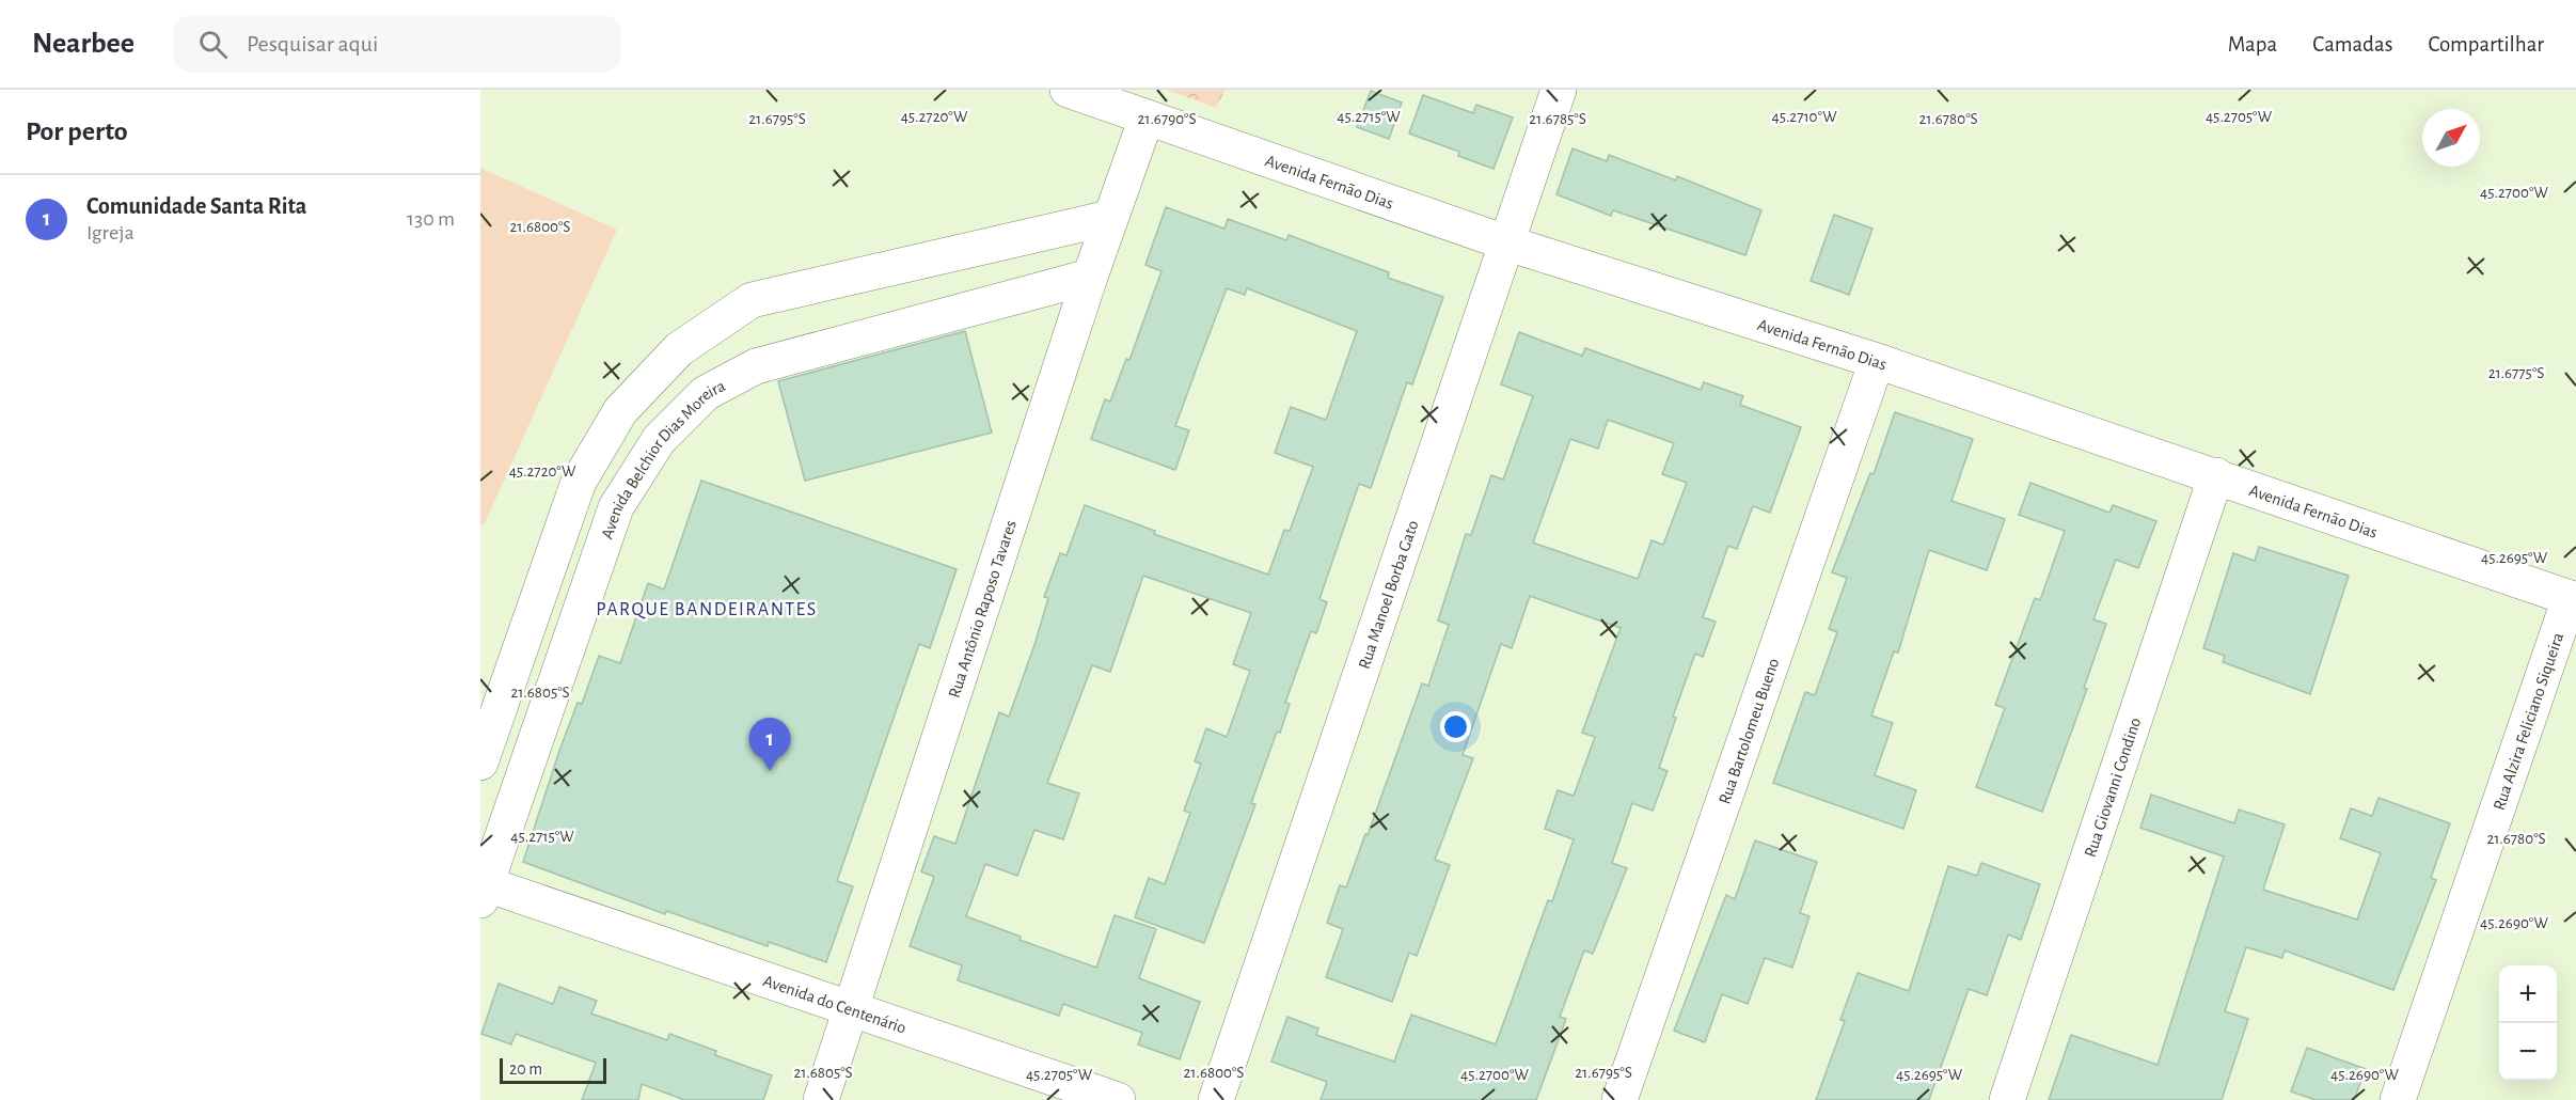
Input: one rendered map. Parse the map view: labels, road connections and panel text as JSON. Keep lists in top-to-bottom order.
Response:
{
  "streets": {
    "street": [
      "Avenida Fernão Dias",
      "Avenida Belchior Dias Moreira",
      "Rua Manoel Borba Gato",
      "Rua Antônio Raposo Tavares",
      "Rua Alzira Feliciano Siqueira",
      "Rua Bartolomeu Bueno",
      "Rua Giovanni Condino",
      "Avenida do Centenário"
    ]
  },
  "crossings": [
    ["Avenida Fernão Dias", "Rua Manoel Borba Gato"],
    ["Avenida Fernão Dias", "Rua Antônio Raposo Tavares"],
    ["Avenida Fernão Dias", "Rua Alzira Feliciano Siqueira"],
    ["Avenida Fernão Dias", "Rua Bartolomeu Bueno"],
    ["Avenida Fernão Dias", "Rua Giovanni Condino"],
    ["Avenida Belchior Dias Moreira", "Rua Antônio Raposo Tavares"],
    ["Avenida Belchior Dias Moreira", "Avenida do Centenário"],
    ["Rua Antônio Raposo Tavares", "Avenida do Centenário"]
  ],
  "districts": ["PARQUE BANDEIRANTES"],
  "scale_bar": "20 m",
  "north": "top right",
  "page": {
    "header": "Nearbee",
    "search": "Pesquisar aqui",
    "nav": ["Mapa", "Camadas", "Compartilhar"],
    "heading": "Por perto",
    "list": [
      {
        "mark": "1",
        "name": "Comunidade Santa Rita",
        "note": "Igreja",
        "value": "130 m"
      }
    ],
    "pins": "1",
    "map_buttons": ["+", "−"],
    "scale": "20 m"
  },
  "coordinates": [
    "45.2720°W",
    "45.2715°W",
    "45.2710°W",
    "45.2705°W",
    "21.6795°S",
    "21.6790°S",
    "21.6785°S",
    "21.6780°S",
    "45.2700°W",
    "21.6800°S",
    "21.6775°S",
    "45.2695°W",
    "21.6805°S",
    "45.2690°W"
  ]
}
